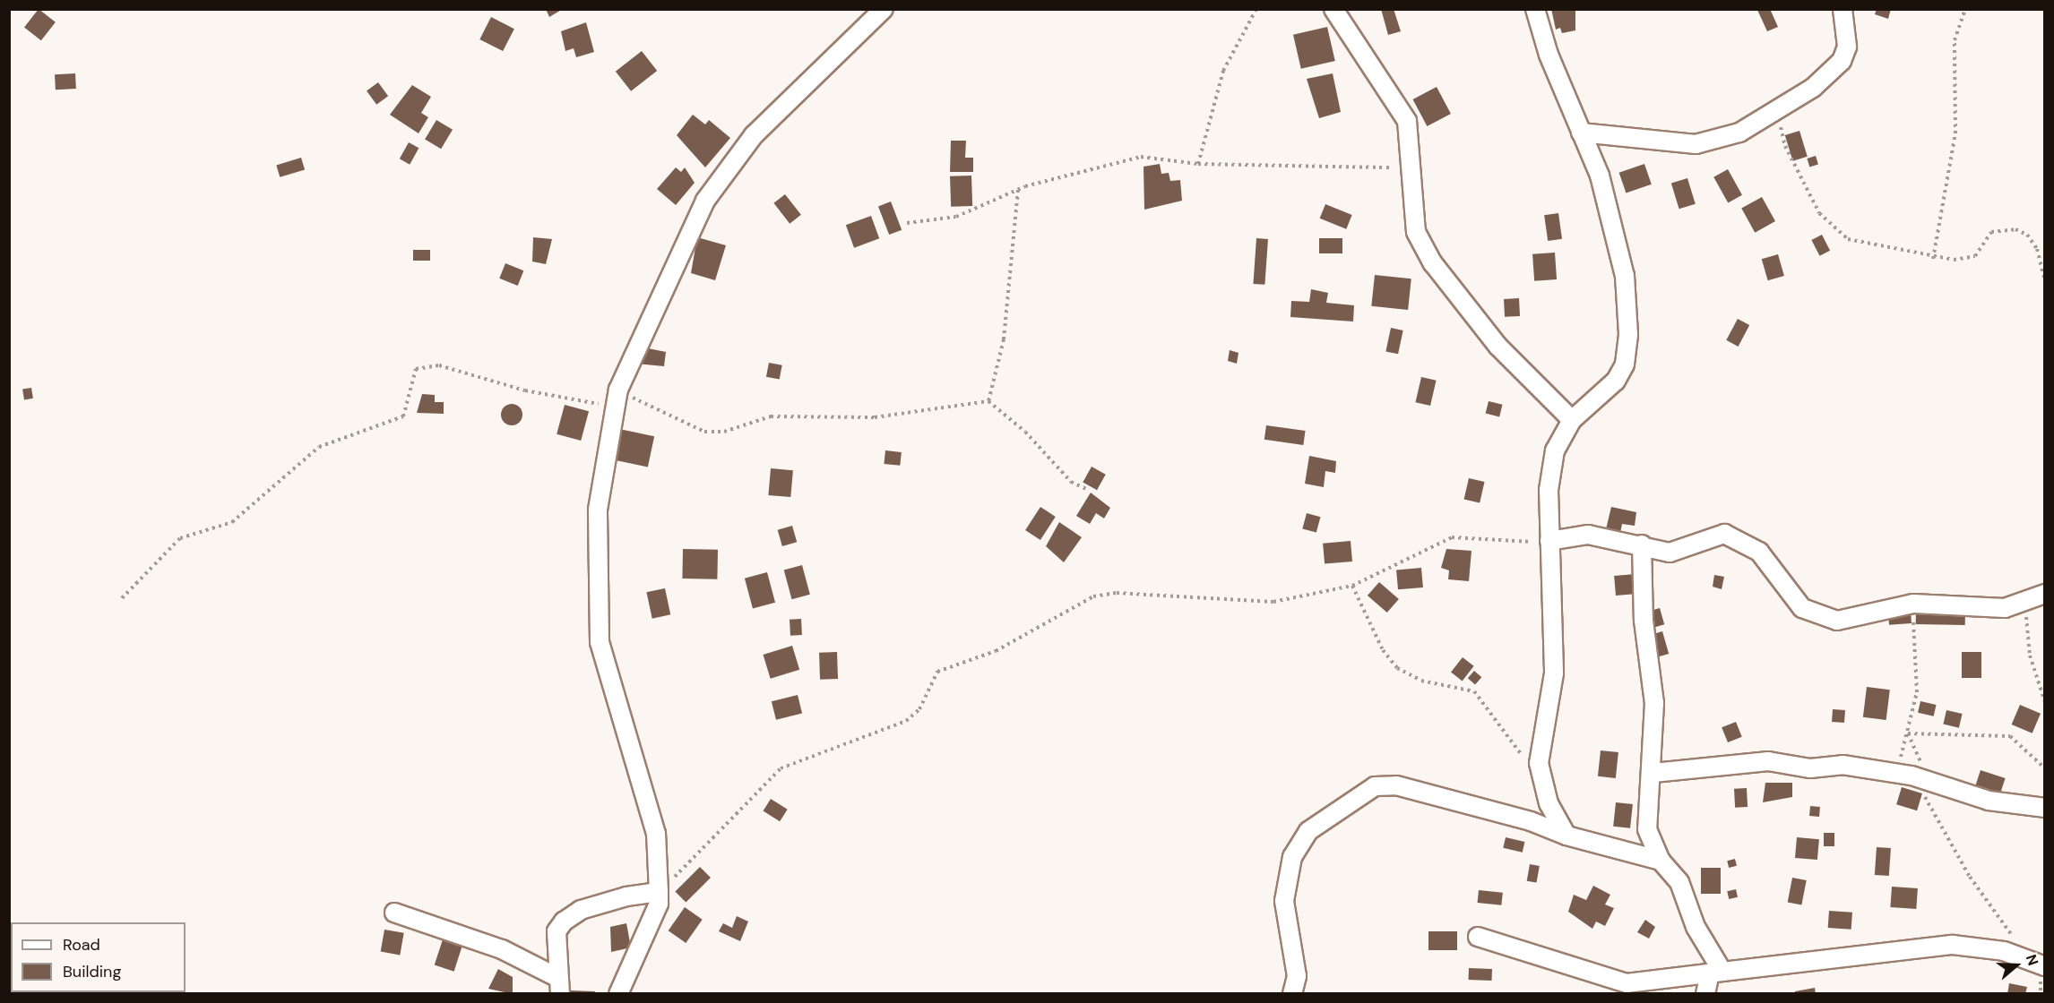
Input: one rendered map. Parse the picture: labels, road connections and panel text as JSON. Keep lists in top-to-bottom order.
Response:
{
  "legend": ["Road", "Building"],
  "north": "right"
}
